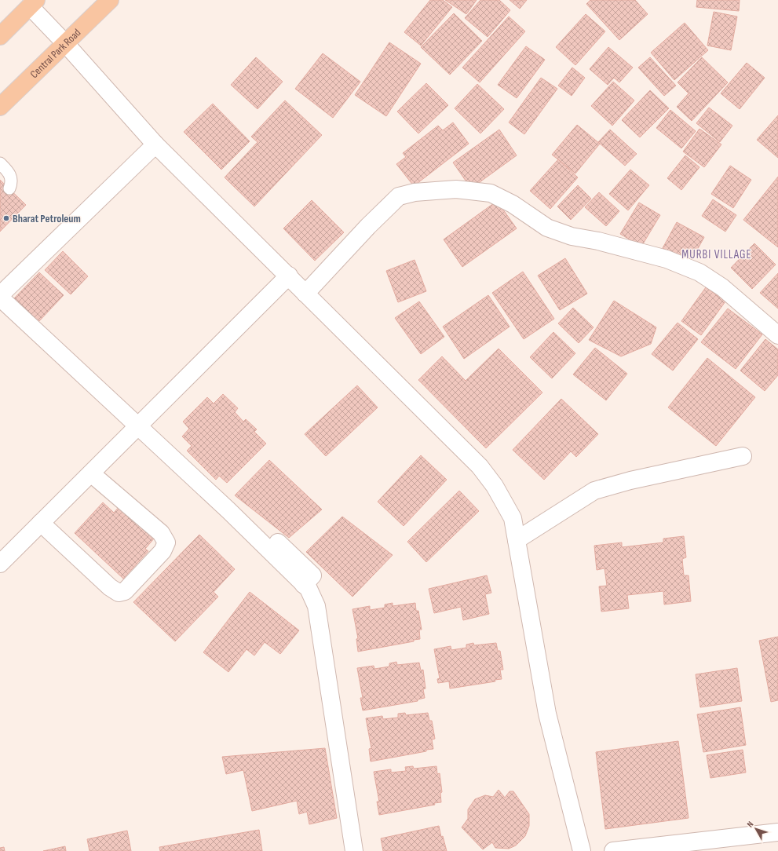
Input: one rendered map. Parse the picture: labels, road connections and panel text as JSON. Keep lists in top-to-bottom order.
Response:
{
  "streets": {
    "main road": ["Central Park Road"]
  },
  "districts": ["MURBI VILLAGE"],
  "places": ["Bharat Petroleum"],
  "north": "top left"
}
